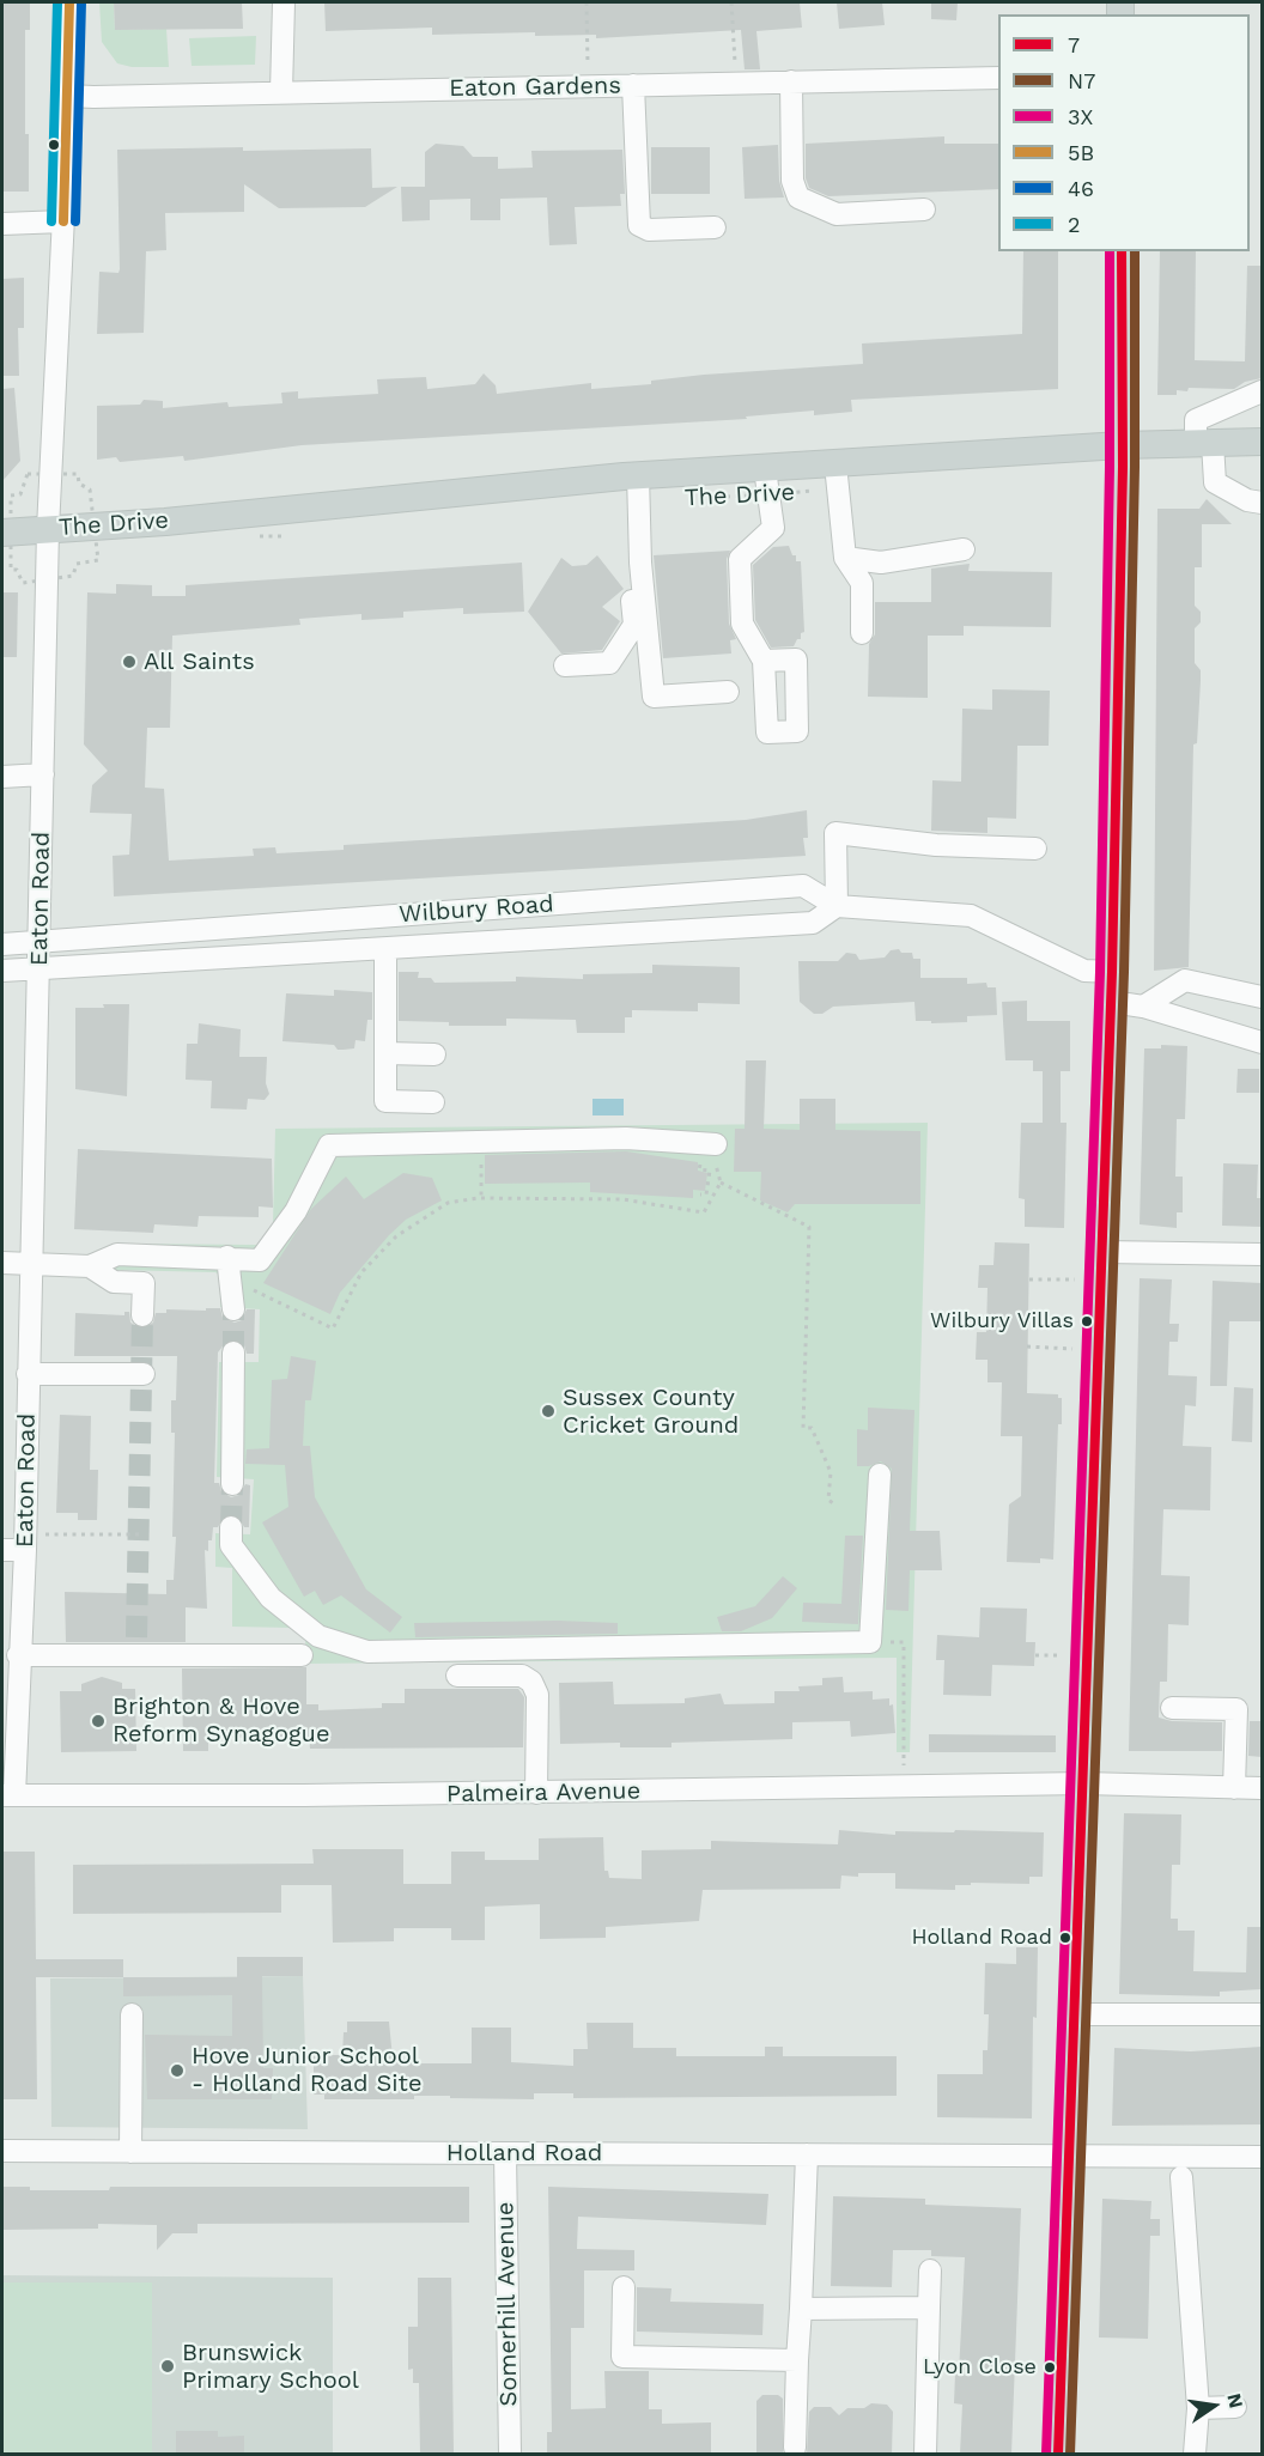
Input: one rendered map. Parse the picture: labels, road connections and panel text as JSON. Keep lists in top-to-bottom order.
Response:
{
  "streets": {
    "main road": ["The Drive"],
    "street": [
      "Eaton Gardens",
      "Eaton Road",
      "Wilbury Road",
      "Palmeira Avenue",
      "Holland Road",
      "Somerhill Avenue"
    ]
  },
  "crossings": [
    ["Eaton Gardens", "Eaton Road"],
    ["The Drive", "Eaton Road"],
    ["Eaton Road", "Wilbury Road"],
    ["Eaton Road", "Palmeira Avenue"],
    ["Holland Road", "Somerhill Avenue"]
  ],
  "places": [
    "All Saints",
    "Wilbury Villas",
    "Sussex County Cricket Ground",
    "Brighton & Hove Reform Synagogue",
    "Holland Road",
    "Hove Junior School - Holland Road Site",
    "Brunswick Primary School",
    "Lyon Close"
  ],
  "lines": [
    "transit line 5B",
    "transit line 46",
    "transit line 2",
    "transit line 7",
    "transit line N7",
    "transit line 3X"
  ],
  "legend": [
    "7",
    "N7",
    "3X",
    "5B",
    "46",
    "2"
  ],
  "north": "right"
}
